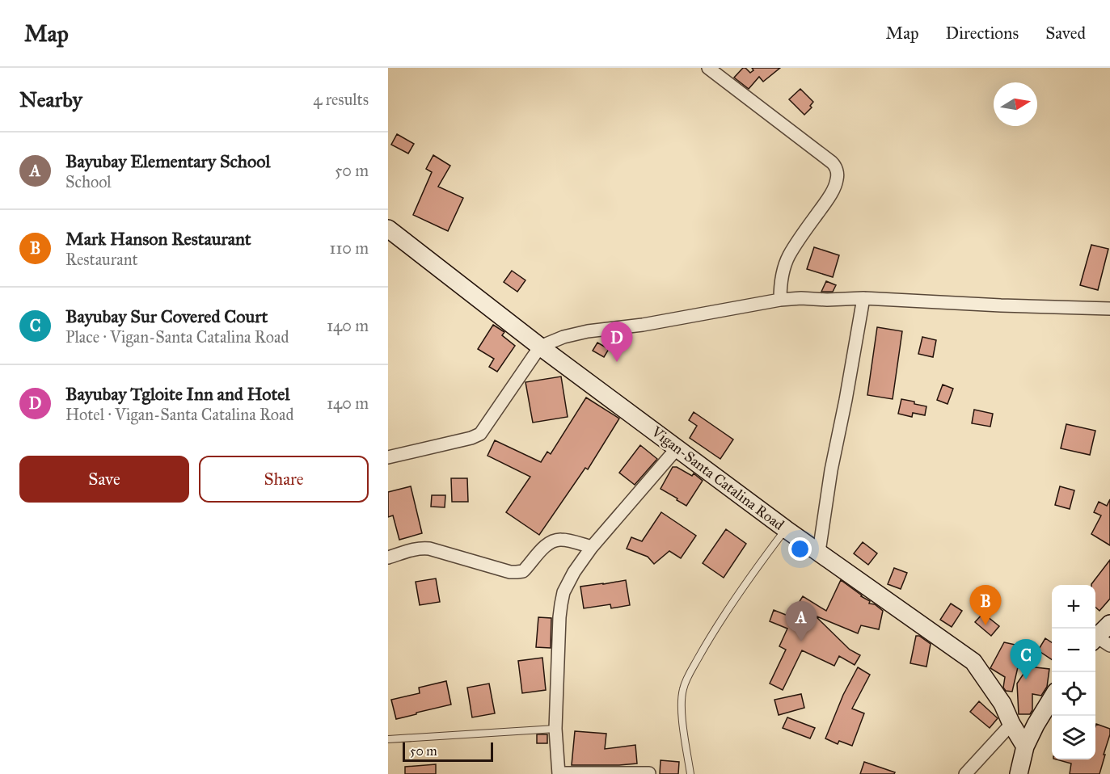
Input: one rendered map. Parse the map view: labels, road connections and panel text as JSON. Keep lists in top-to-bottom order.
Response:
{
  "streets": {
    "main road": ["Vigan-Santa Catalina Road"]
  },
  "scale_bar": "50 m",
  "north": "right",
  "page": {
    "header": "Map",
    "nav": ["Map", "Directions", "Saved"],
    "heading": ["Nearby", "4 results"],
    "list": [
      {
        "mark": "A",
        "name": "Bayubay Elementary School",
        "note": "School",
        "value": "50 m"
      },
      {
        "mark": "B",
        "name": "Mark Hanson Restaurant",
        "note": "Restaurant",
        "value": "110 m"
      },
      {
        "mark": "C",
        "name": "Bayubay Sur Covered Court",
        "note": "Place · Vigan-Santa Catalina Road",
        "value": "140 m"
      },
      {
        "mark": "D",
        "name": "Bayubay Tgloite Inn and Hotel",
        "note": "Hotel · Vigan-Santa Catalina Road",
        "value": "140 m"
      }
    ],
    "pins": [
      "D",
      "B",
      "A",
      "C"
    ],
    "buttons": ["Save", "Share"],
    "map_buttons": ["+", "−"],
    "scale": "50 m"
  }
}
